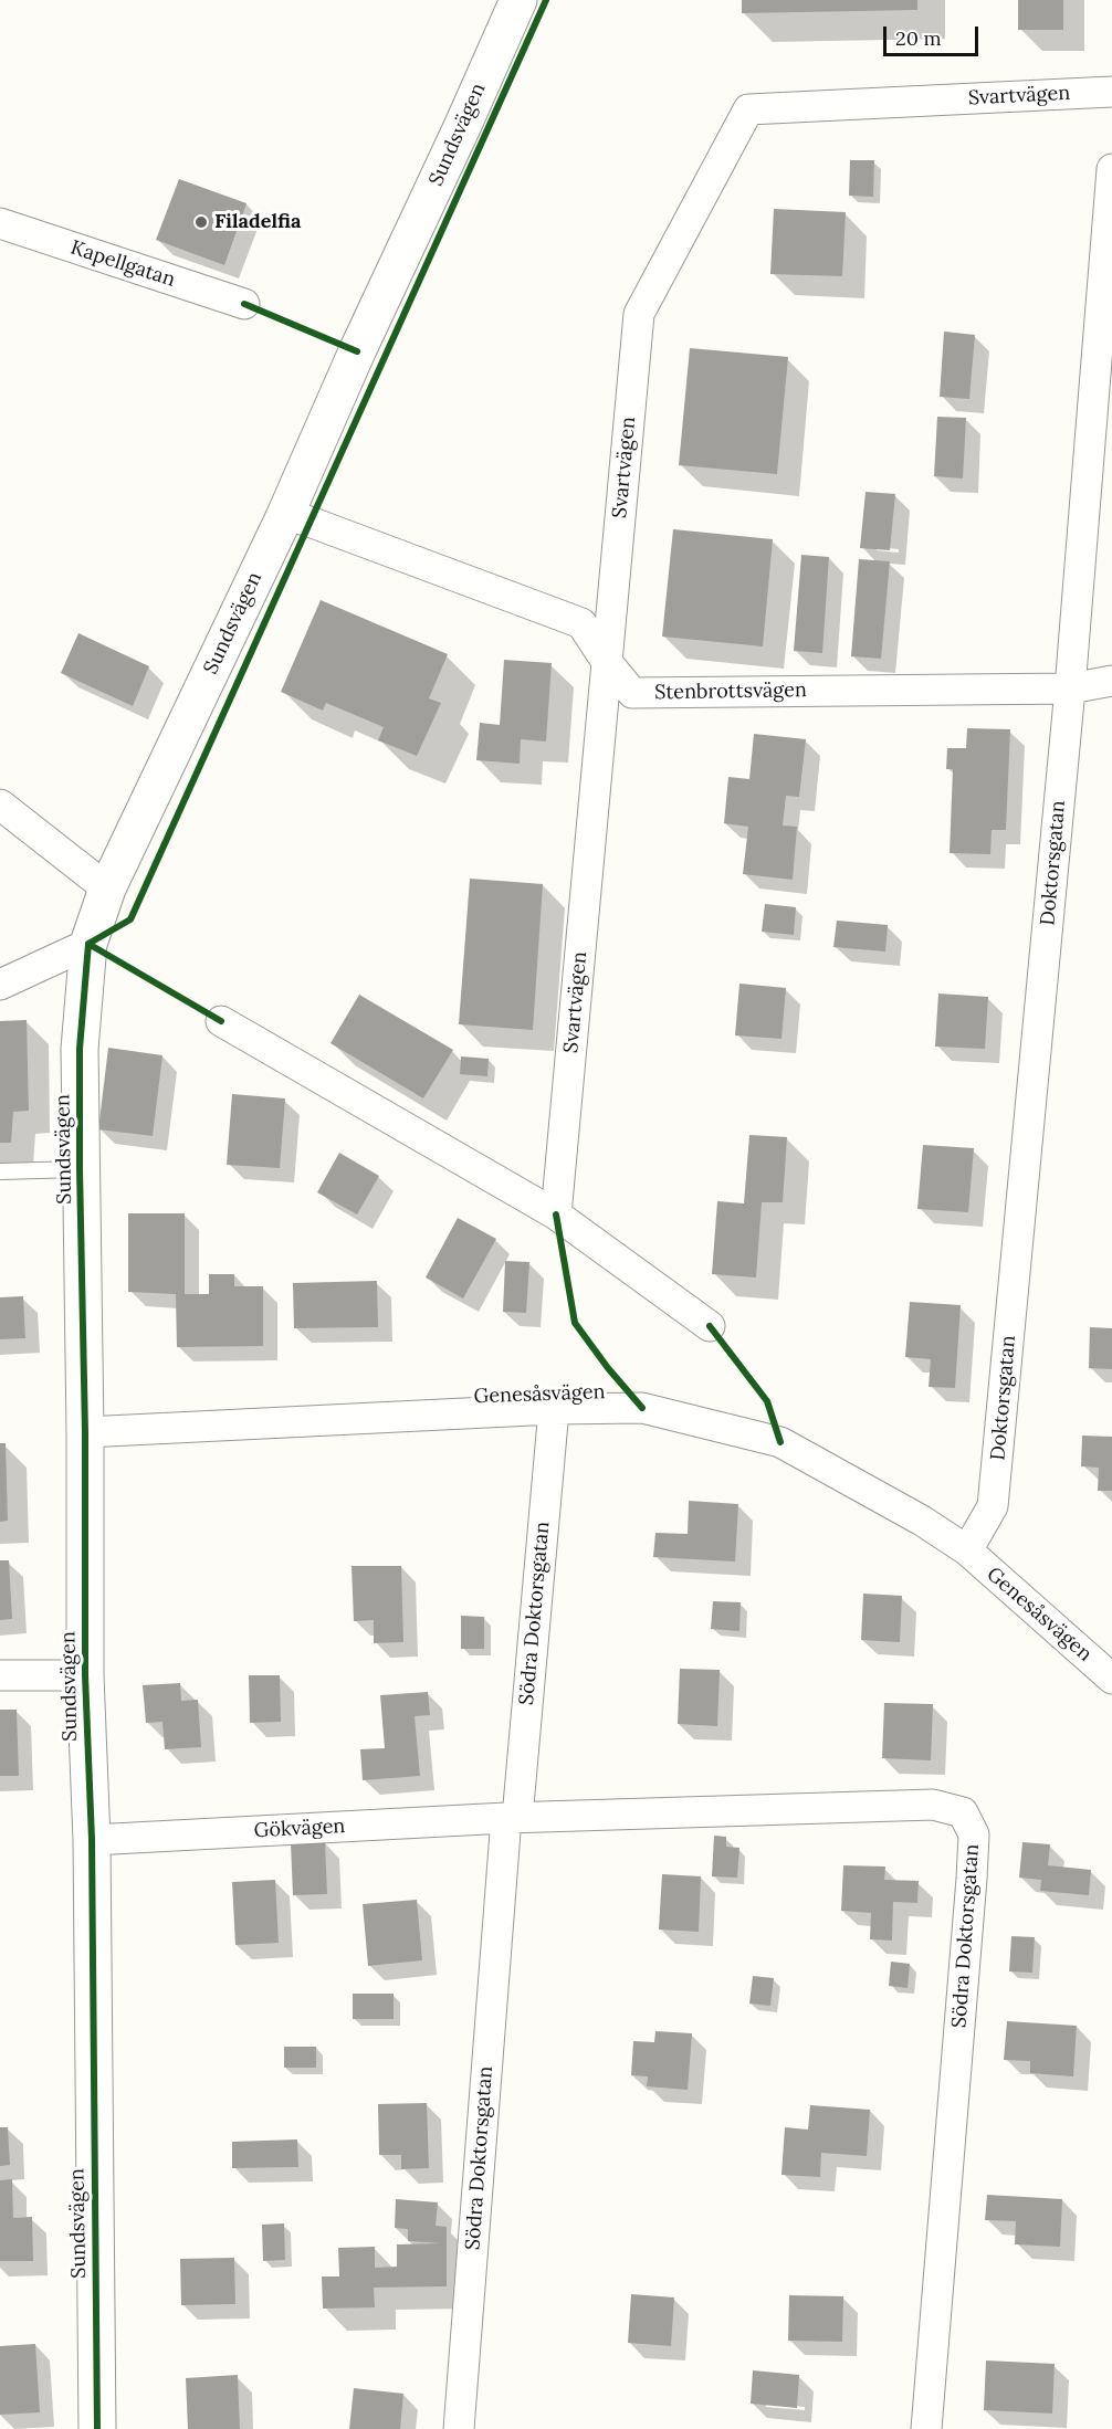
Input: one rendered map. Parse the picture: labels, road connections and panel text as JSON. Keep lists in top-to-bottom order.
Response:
{
  "streets": {
    "street": [
      "Svartvägen",
      "Sundsvägen",
      "Kapellgatan",
      "Stenbrottsvägen",
      "Doktorsgatan",
      "Genesåsvägen",
      "Södra Doktorsgatan",
      "Gökvägen"
    ]
  },
  "crossings": [
    ["Svartvägen", "Stenbrottsvägen"],
    ["Sundsvägen", "Stenbrottsvägen"],
    ["Sundsvägen", "Genesåsvägen"],
    ["Sundsvägen", "Gökvägen"],
    ["Stenbrottsvägen", "Doktorsgatan"],
    ["Doktorsgatan", "Genesåsvägen"],
    ["Genesåsvägen", "Södra Doktorsgatan"],
    ["Södra Doktorsgatan", "Gökvägen"]
  ],
  "places": ["Filadelfia"],
  "scale_bar": "20 m"
}
